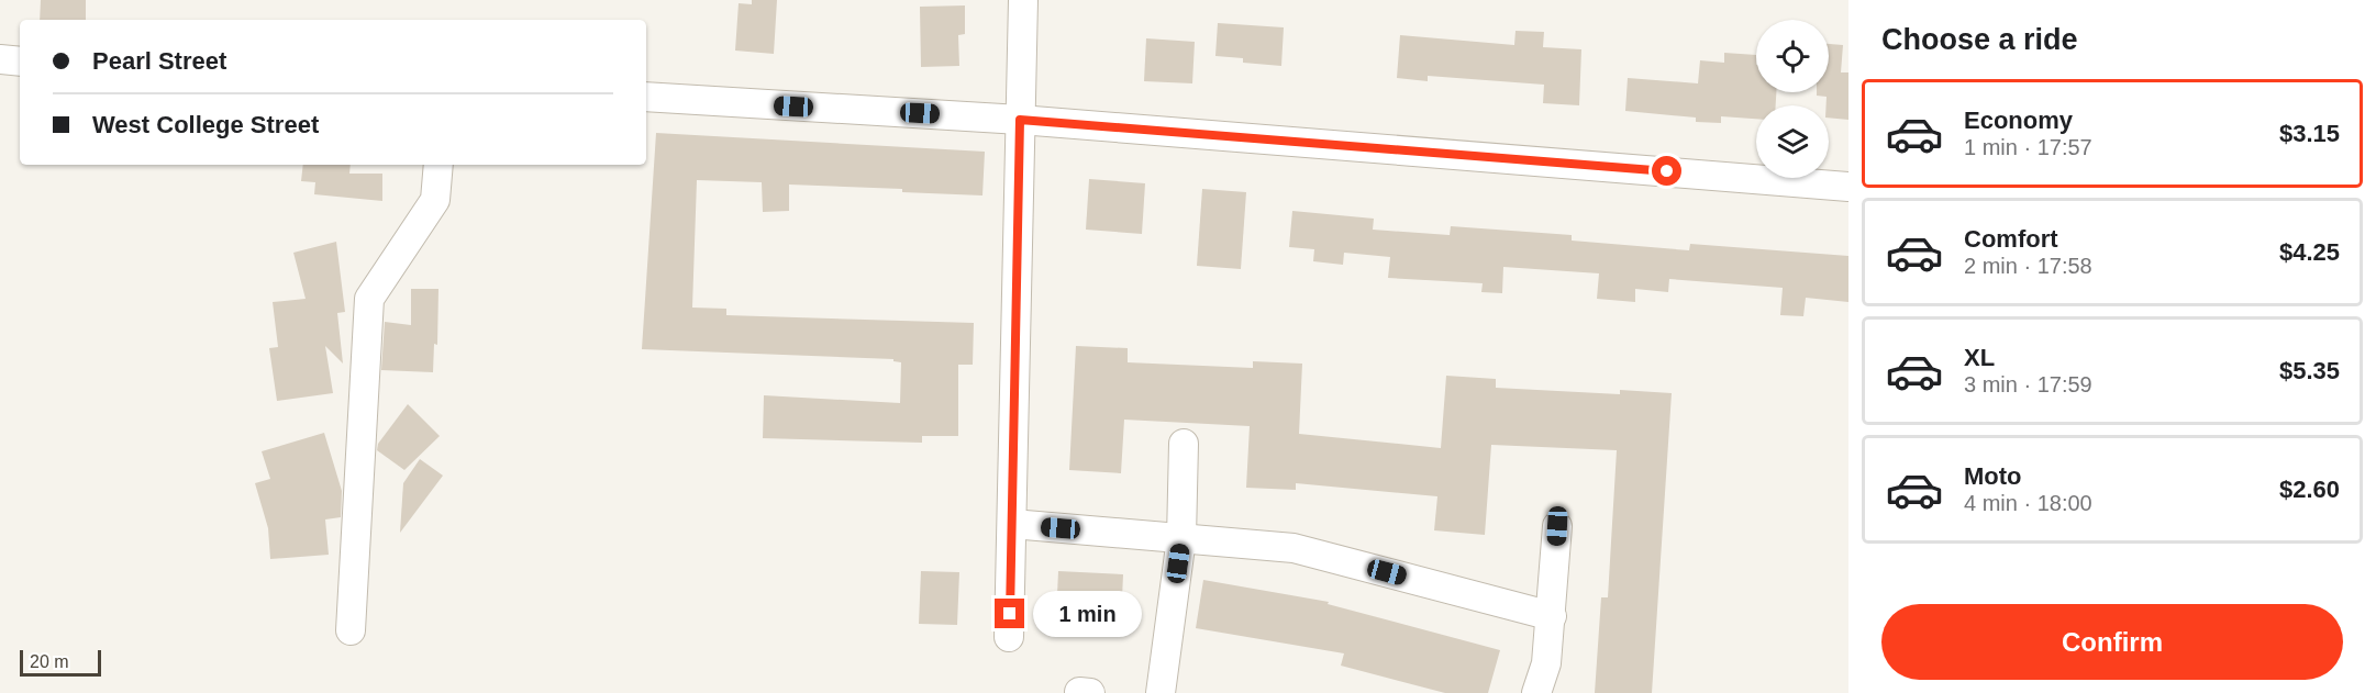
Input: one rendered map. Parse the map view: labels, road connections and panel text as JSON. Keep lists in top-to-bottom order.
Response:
{
  "scale_bar": "20 m",
  "page": {
    "heading": "Choose a ride",
    "banner": ["Pearl Street", "West College Street"],
    "list": [
      {
        "name": "Economy",
        "note": "1 min · 17:57",
        "value": "$3.15"
      },
      {
        "name": "Comfort",
        "note": "2 min · 17:58",
        "value": "$4.25"
      },
      {
        "name": "XL",
        "note": "3 min · 17:59",
        "value": "$5.35"
      },
      {
        "name": "Moto",
        "note": "4 min · 18:00",
        "value": "$2.60"
      }
    ],
    "bubble": "1 min",
    "buttons": "Confirm",
    "scale": "20 m"
  }
}
